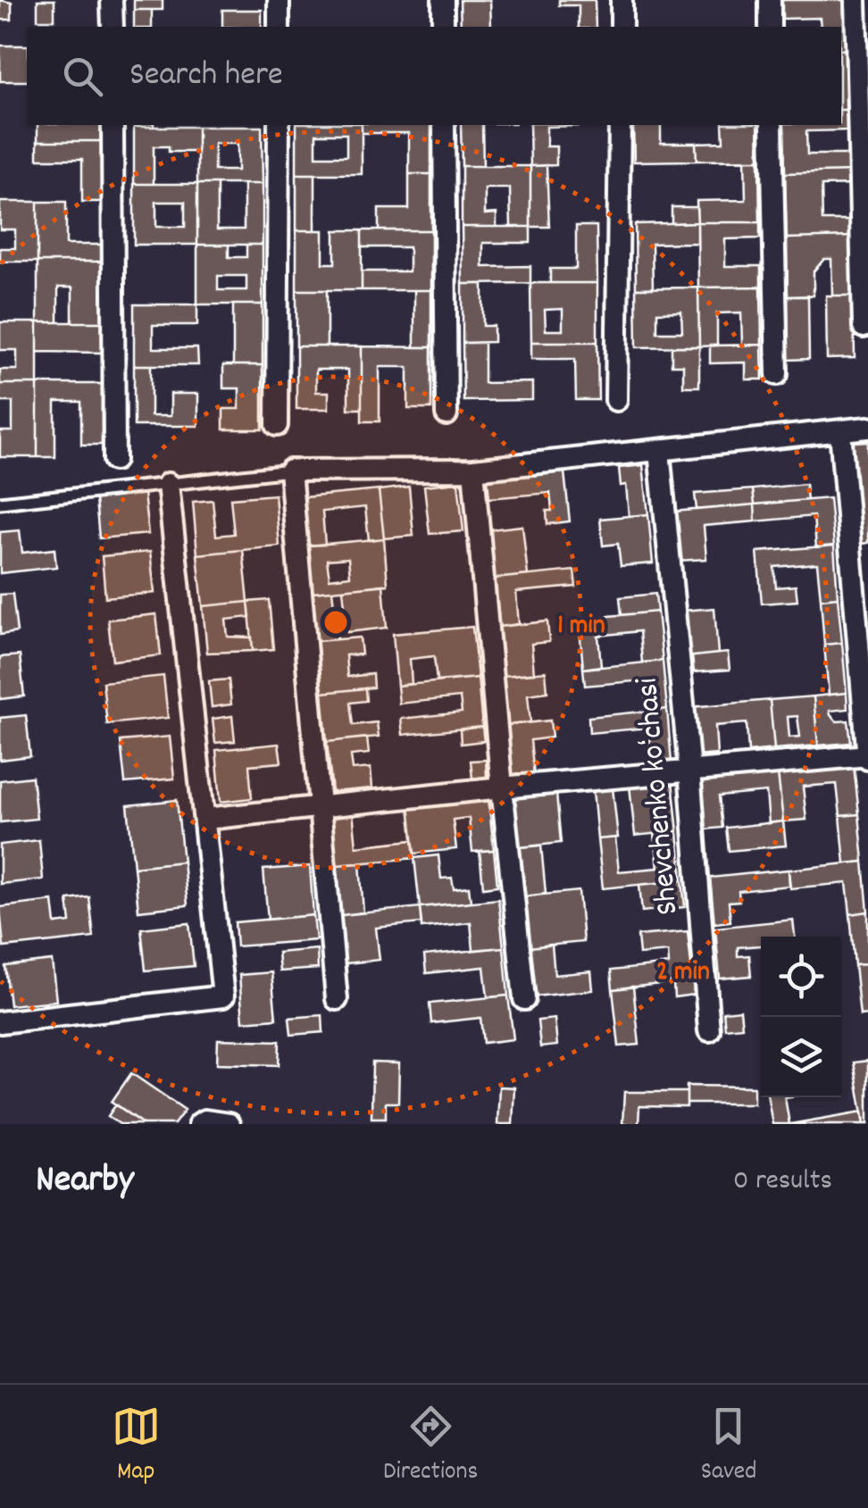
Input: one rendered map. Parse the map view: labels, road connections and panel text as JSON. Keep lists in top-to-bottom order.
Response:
{
  "streets": {
    "street": ["Shevchenko koʻchasi"]
  },
  "page": {
    "search": "Search here",
    "heading": ["Nearby", "0 results"],
    "nav": ["Map", "Directions", "Saved"]
  },
  "rings": ["1 min", "2 min"]
}
